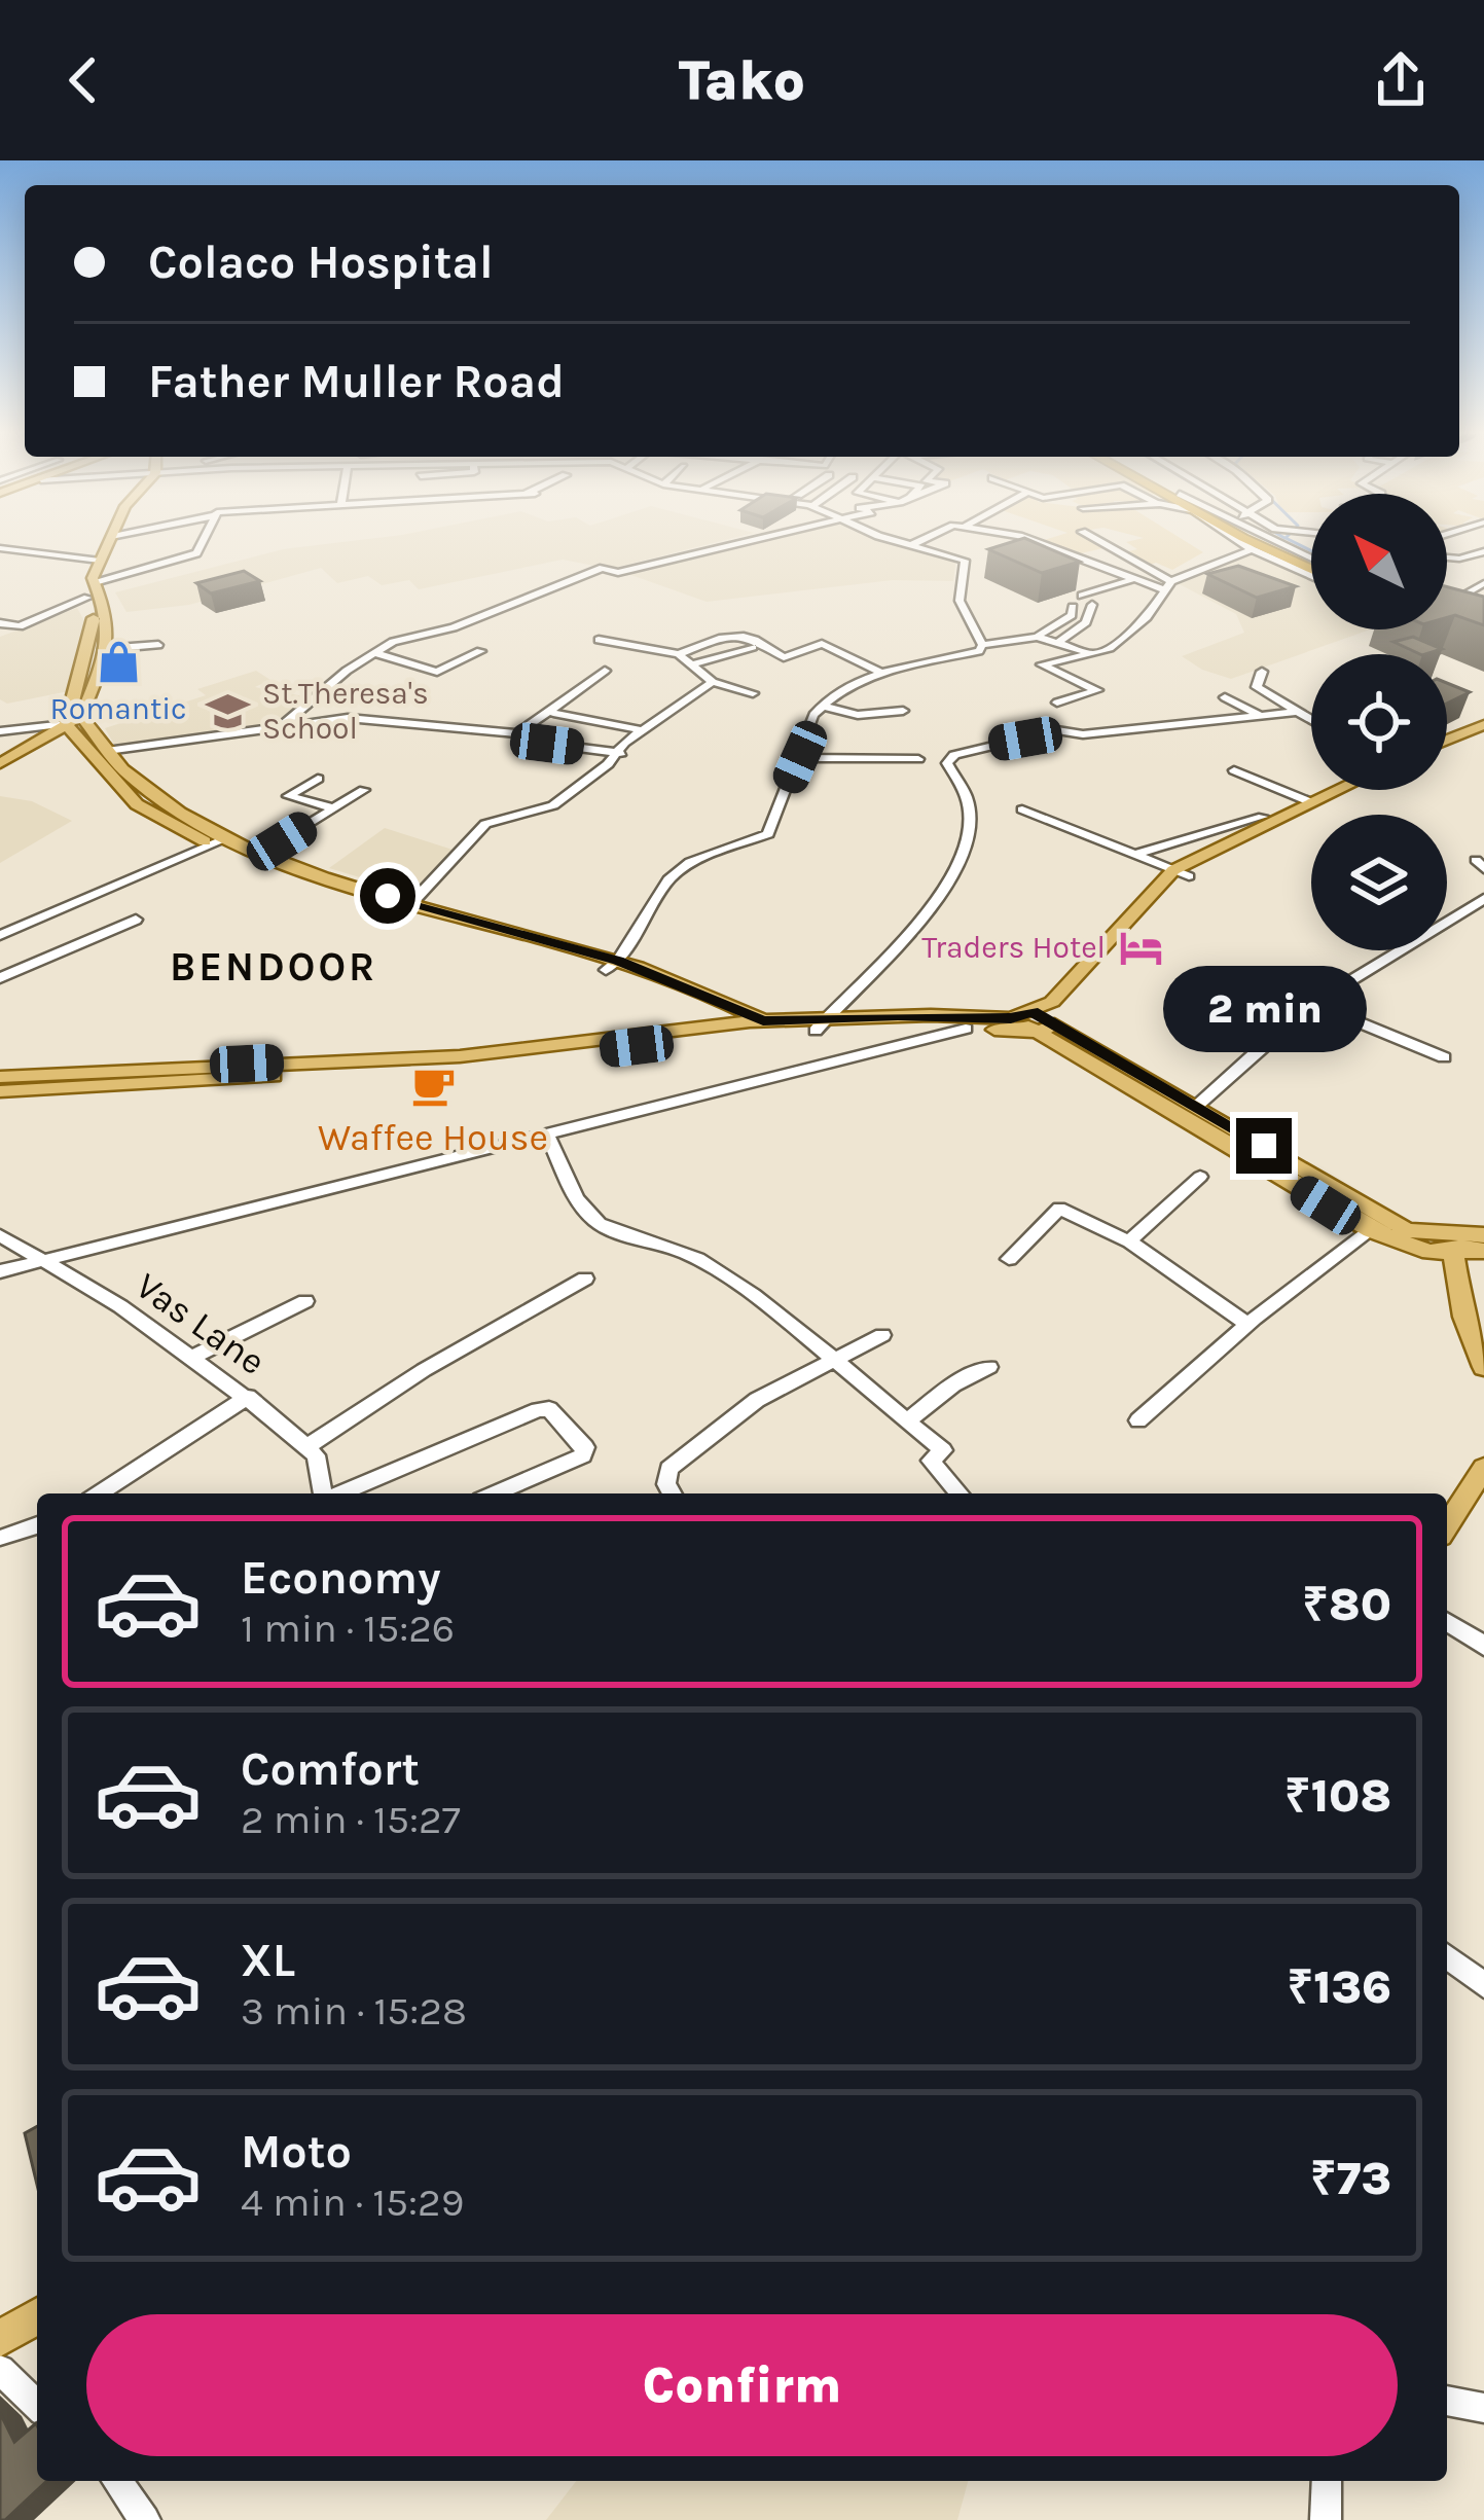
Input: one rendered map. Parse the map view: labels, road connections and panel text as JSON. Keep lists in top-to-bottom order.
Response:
{
  "streets": {
    "street": ["Vas Lane"]
  },
  "districts": ["BENDOOR"],
  "places": {
    "shop": ["Romantic"],
    "school or university": ["St.Theresa's School"],
    "hotel": ["Traders Hotel"],
    "cafe": ["Waffee House"]
  },
  "north": "top left",
  "page": {
    "header": "Tako",
    "banner": ["Colaco Hospital", "Father Muller Road"],
    "bubble": "2 min",
    "list": [
      {
        "name": "Economy",
        "note": "1 min · 15:26",
        "value": "₹80"
      },
      {
        "name": "Comfort",
        "note": "2 min · 15:27",
        "value": "₹108"
      },
      {
        "name": "XL",
        "note": "3 min · 15:28",
        "value": "₹136"
      },
      {
        "name": "Moto",
        "note": "4 min · 15:29",
        "value": "₹73"
      }
    ],
    "buttons": "Confirm"
  }
}
